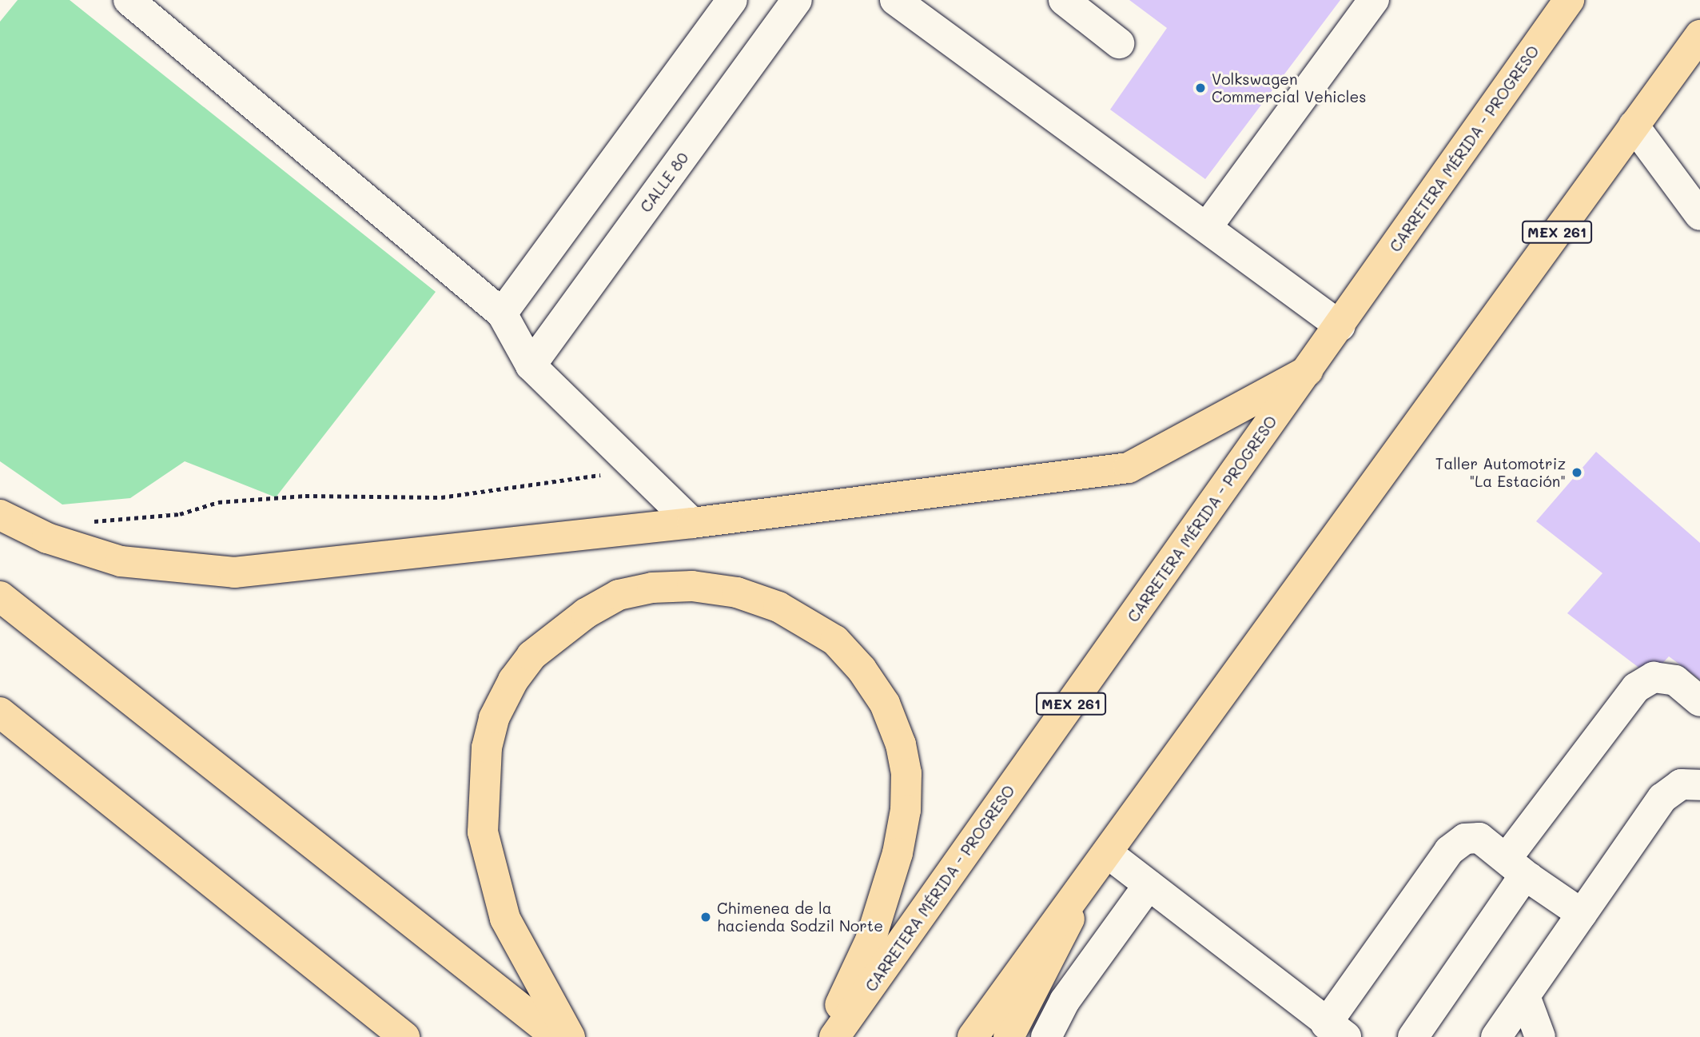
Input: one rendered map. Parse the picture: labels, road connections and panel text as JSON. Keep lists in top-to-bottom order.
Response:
{
  "streets": {
    "main road": ["CARRETERA MÉRIDA - PROGRESO", "MEX 261"],
    "street": ["CALLE 80"]
  },
  "places": ["Volkswagen Commercial Vehicles", "Taller Automotriz \"La Estación\"", "Chimenea de la hacienda Sodzil Norte"]
}
